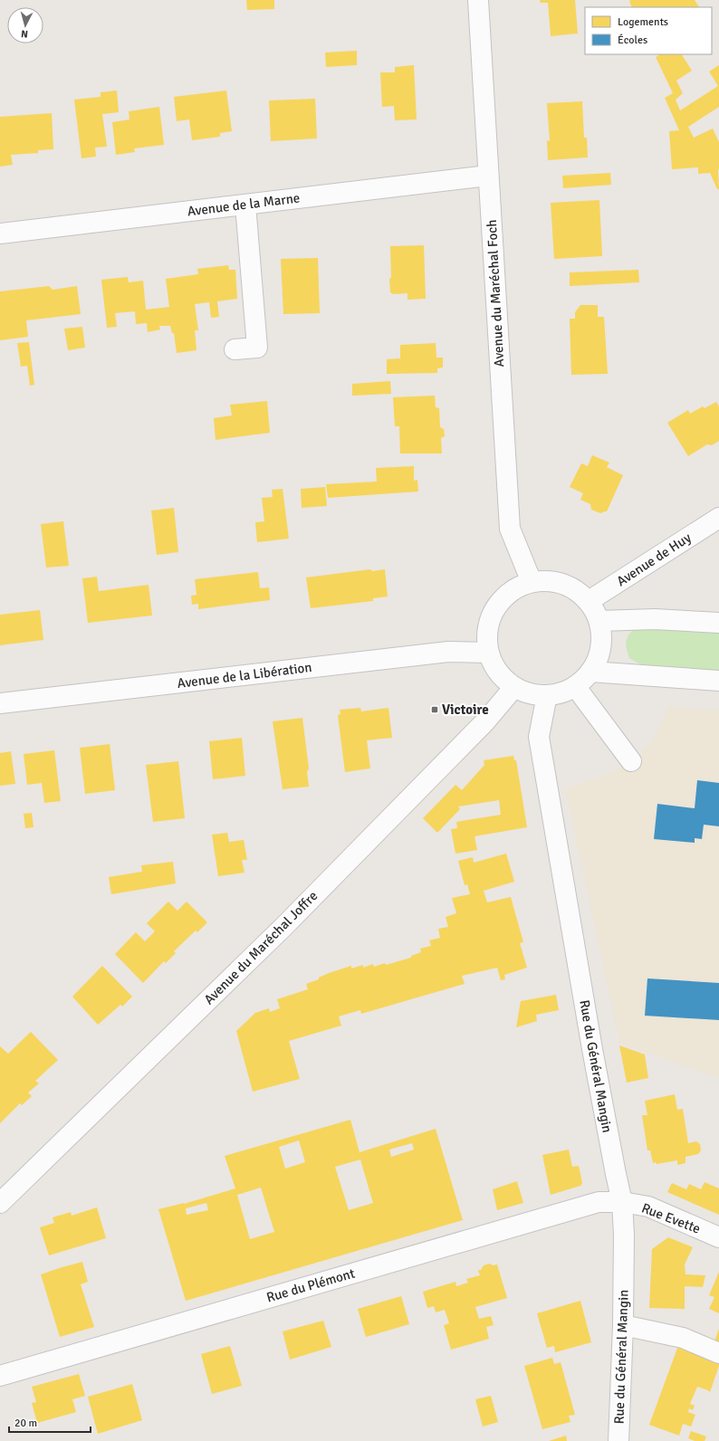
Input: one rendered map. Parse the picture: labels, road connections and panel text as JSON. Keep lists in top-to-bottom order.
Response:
{
  "streets": {
    "street": [
      "Avenue de la Marne",
      "Avenue du Maréchal Foch",
      "Avenue de Huy",
      "Avenue de la Libération",
      "Avenue du Maréchal Joffre",
      "Rue du Général Mangin",
      "Rue Evette",
      "Rue du Plémont"
    ]
  },
  "crossings": [
    ["Avenue de la Marne", "Avenue du Maréchal Foch"],
    ["Avenue du Maréchal Foch", "Avenue de Huy"],
    ["Avenue du Maréchal Foch", "Avenue de la Libération"],
    ["Avenue du Maréchal Foch", "Avenue du Maréchal Joffre"],
    ["Avenue du Maréchal Foch", "Rue du Général Mangin"],
    ["Avenue de Huy", "Avenue de la Libération"],
    ["Avenue de Huy", "Avenue du Maréchal Joffre"],
    ["Avenue de Huy", "Rue du Général Mangin"],
    ["Avenue de la Libération", "Avenue du Maréchal Joffre"],
    ["Avenue de la Libération", "Rue du Général Mangin"],
    ["Avenue du Maréchal Joffre", "Rue du Général Mangin"],
    ["Rue du Général Mangin", "Rue Evette"],
    ["Rue du Général Mangin", "Rue du Plémont"],
    ["Rue Evette", "Rue du Plémont"]
  ],
  "places": {
    "transit": ["Victoire"]
  },
  "legend": ["Logements", "Écoles"],
  "scale_bar": "20 m",
  "north": "bottom"
}
